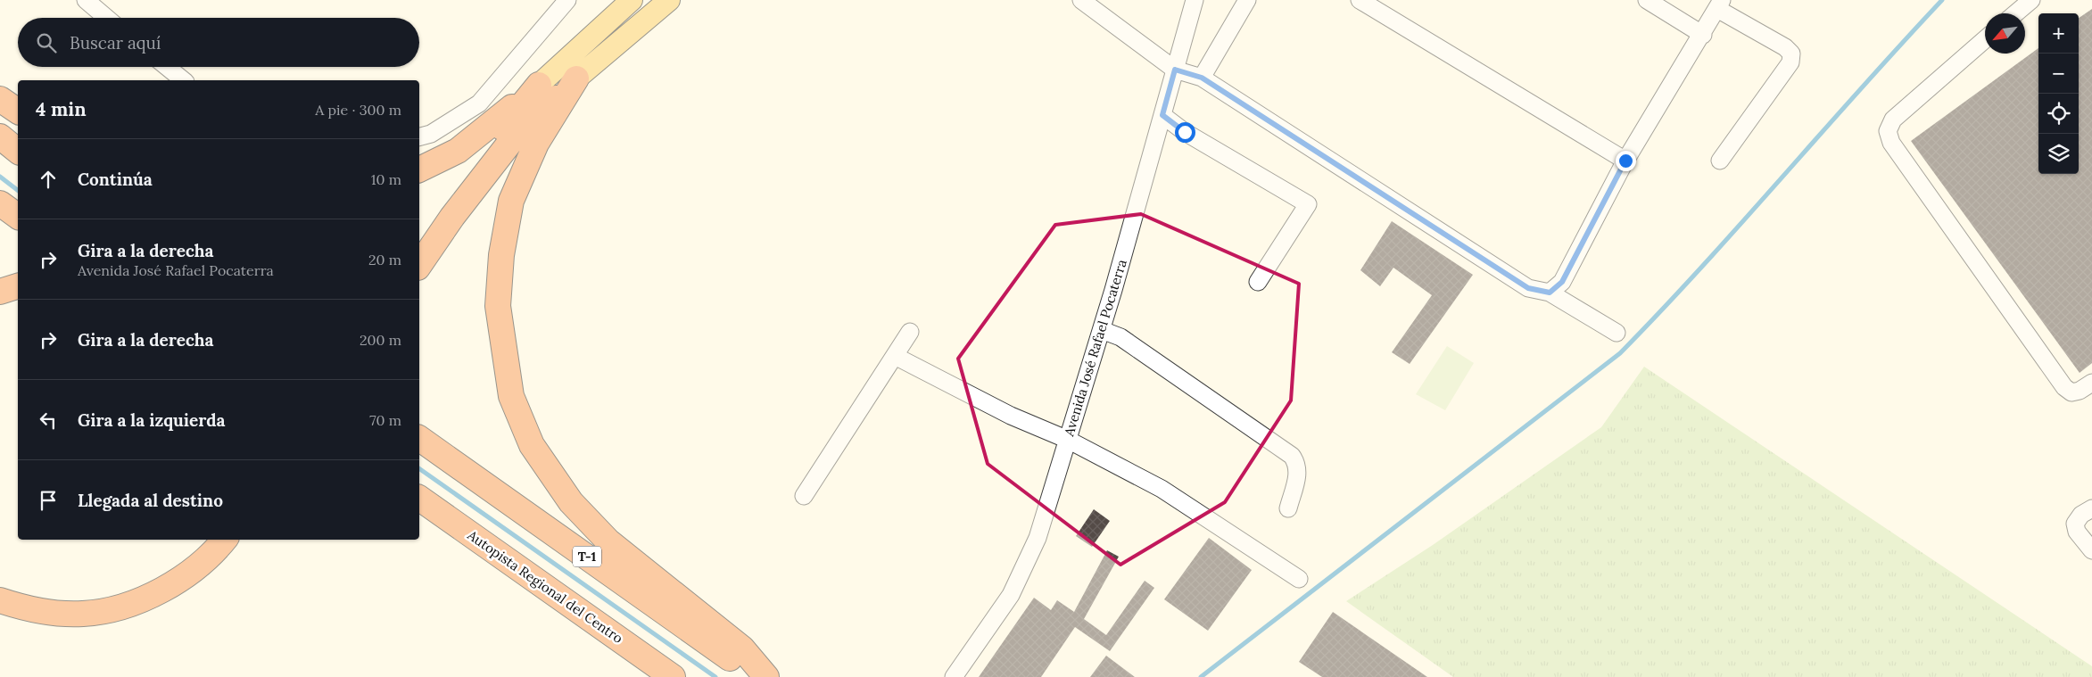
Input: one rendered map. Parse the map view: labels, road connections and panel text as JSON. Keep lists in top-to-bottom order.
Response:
{
  "streets": {
    "highway": ["T-1", "Autopista Regional del Centro"],
    "street": ["Avenida José Rafael Pocaterra"]
  },
  "north": "bottom left",
  "page": {
    "map_buttons": ["+", "−"],
    "search": "Buscar aquí",
    "heading": ["4 min", "A pie · 300 m"],
    "list": [
      ["Continúa", "10 m"],
      ["Gira a la derecha", "Avenida José Rafael Pocaterra", "20 m"],
      ["Gira a la derecha", "200 m"],
      ["Gira a la izquierda", "70 m"],
      "Llegada al destino"
    ]
  }
}
